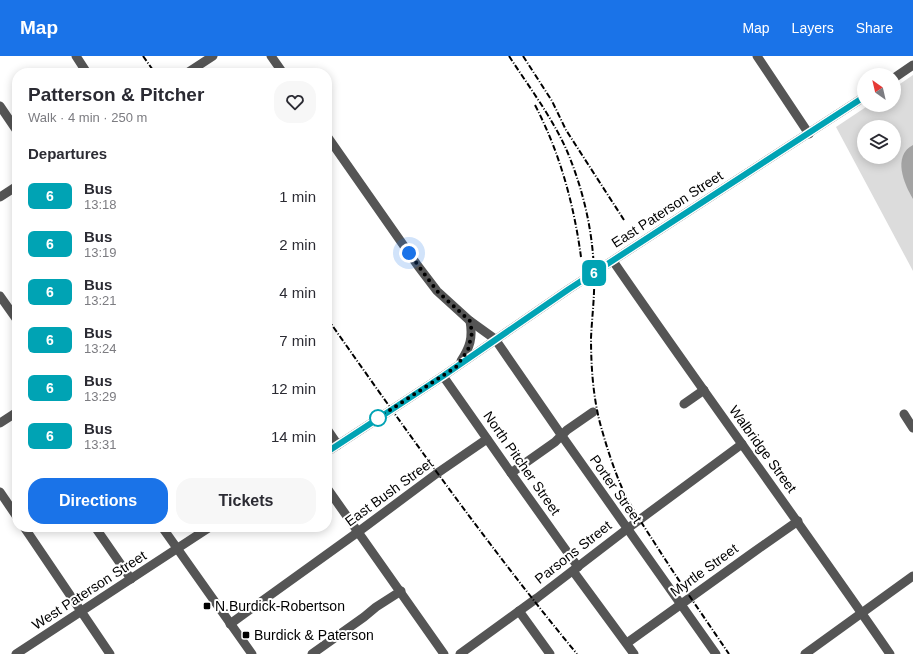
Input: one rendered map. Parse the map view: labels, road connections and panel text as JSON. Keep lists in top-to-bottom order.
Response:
{
  "streets": {
    "street": [
      "East Paterson Street",
      "Walbridge Street",
      "North Pitcher Street",
      "Porter Street",
      "East Bush Street",
      "Parsons Street",
      "Myrtle Street",
      "West Paterson Street"
    ]
  },
  "crossings": [
    ["East Paterson Street", "Walbridge Street"],
    ["East Paterson Street", "North Pitcher Street"],
    ["East Paterson Street", "Porter Street"],
    ["Walbridge Street", "Parsons Street"],
    ["Walbridge Street", "Myrtle Street"],
    ["North Pitcher Street", "East Bush Street"],
    ["North Pitcher Street", "Parsons Street"],
    ["North Pitcher Street", "Myrtle Street"],
    ["Porter Street", "Parsons Street"],
    ["Porter Street", "Myrtle Street"]
  ],
  "places": {
    "transit": ["N.Burdick-Robertson", "Burdick & Paterson"]
  },
  "lines": ["bus line 6"],
  "north": "top left",
  "page": {
    "header": "Map",
    "nav": ["Map", "Layers", "Share"],
    "on_map": "6",
    "heading": [
      ["Patterson & Pitcher", "Walk · 4 min · 250 m"],
      "Departures"
    ],
    "list": [
      {
        "mark": "6",
        "name": "Bus",
        "note": "13:18",
        "value": "1 min"
      },
      {
        "mark": "6",
        "name": "Bus",
        "note": "13:19",
        "value": "2 min"
      },
      {
        "mark": "6",
        "name": "Bus",
        "note": "13:21",
        "value": "4 min"
      },
      {
        "mark": "6",
        "name": "Bus",
        "note": "13:24",
        "value": "7 min"
      },
      {
        "mark": "6",
        "name": "Bus",
        "note": "13:29",
        "value": "12 min"
      },
      {
        "mark": "6",
        "name": "Bus",
        "note": "13:31",
        "value": "14 min"
      }
    ],
    "buttons": ["Directions", "Tickets"]
  }
}
